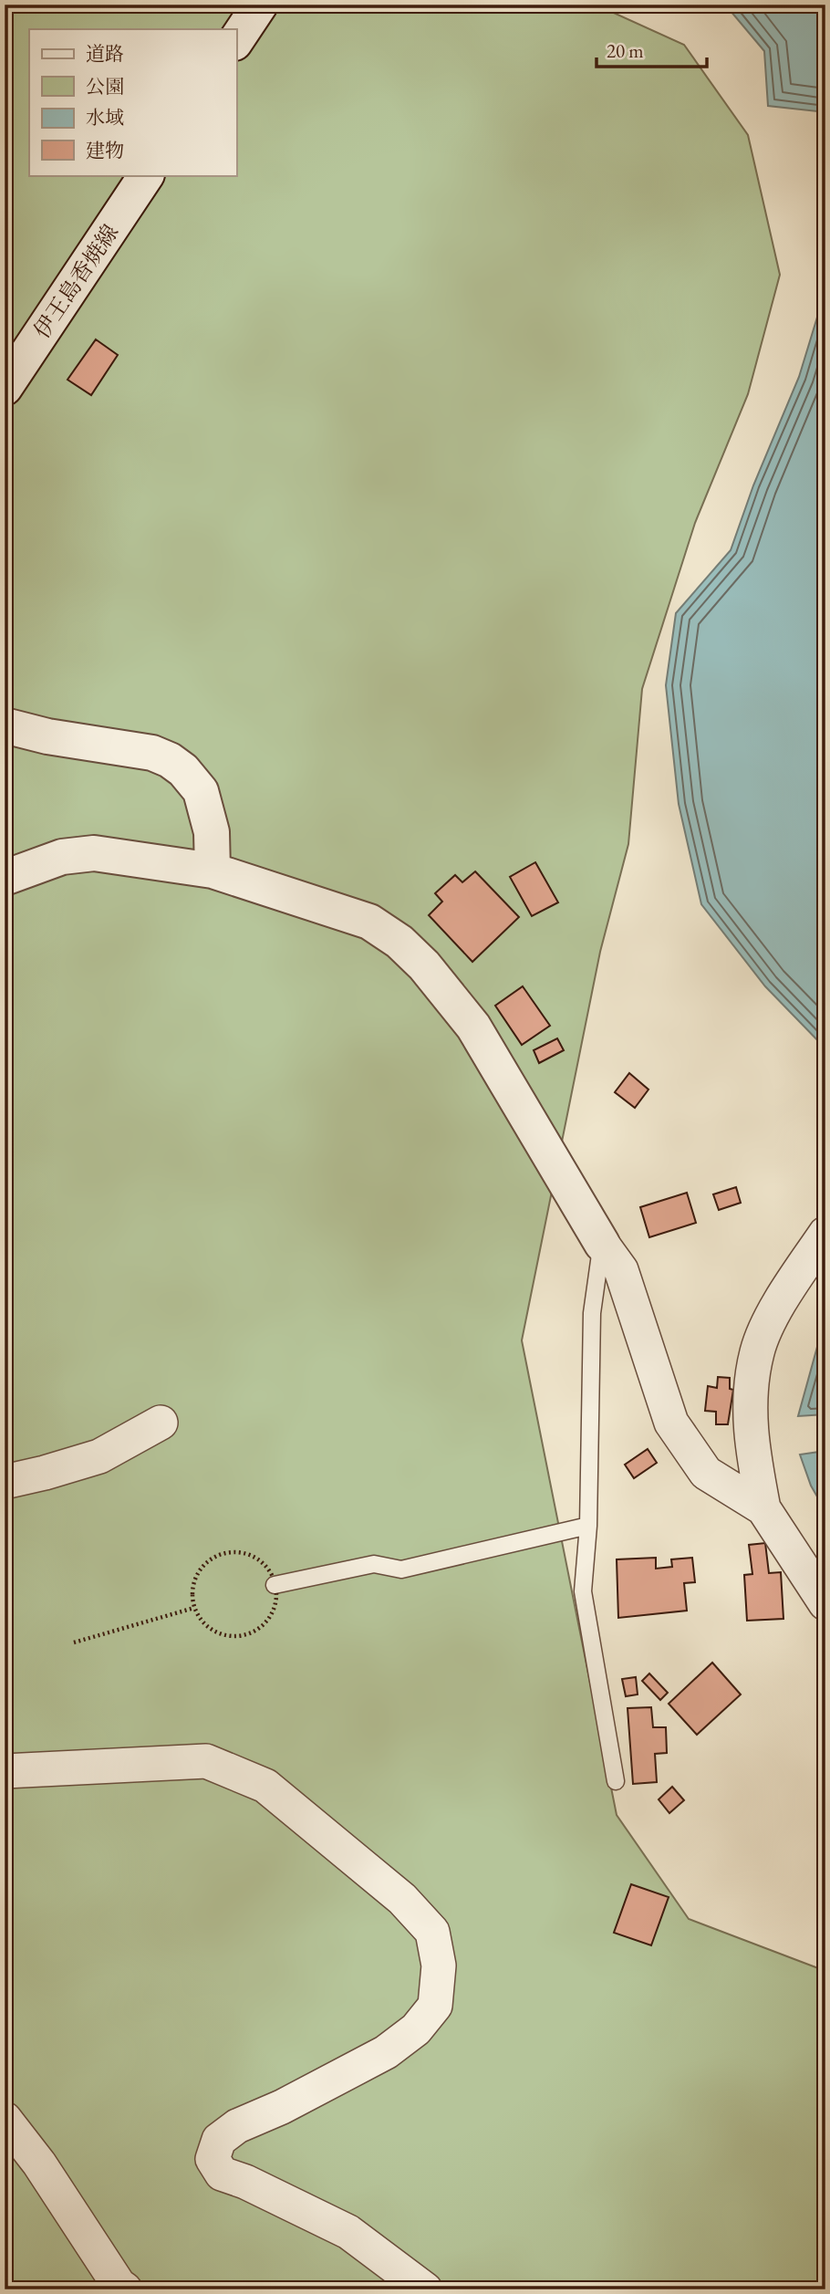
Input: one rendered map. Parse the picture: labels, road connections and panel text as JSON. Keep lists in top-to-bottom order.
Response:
{
  "streets": {
    "street": ["伊王島香焼線"]
  },
  "legend": [
    "道路",
    "公園",
    "水域",
    "建物"
  ],
  "scale_bar": "20 m"
}
